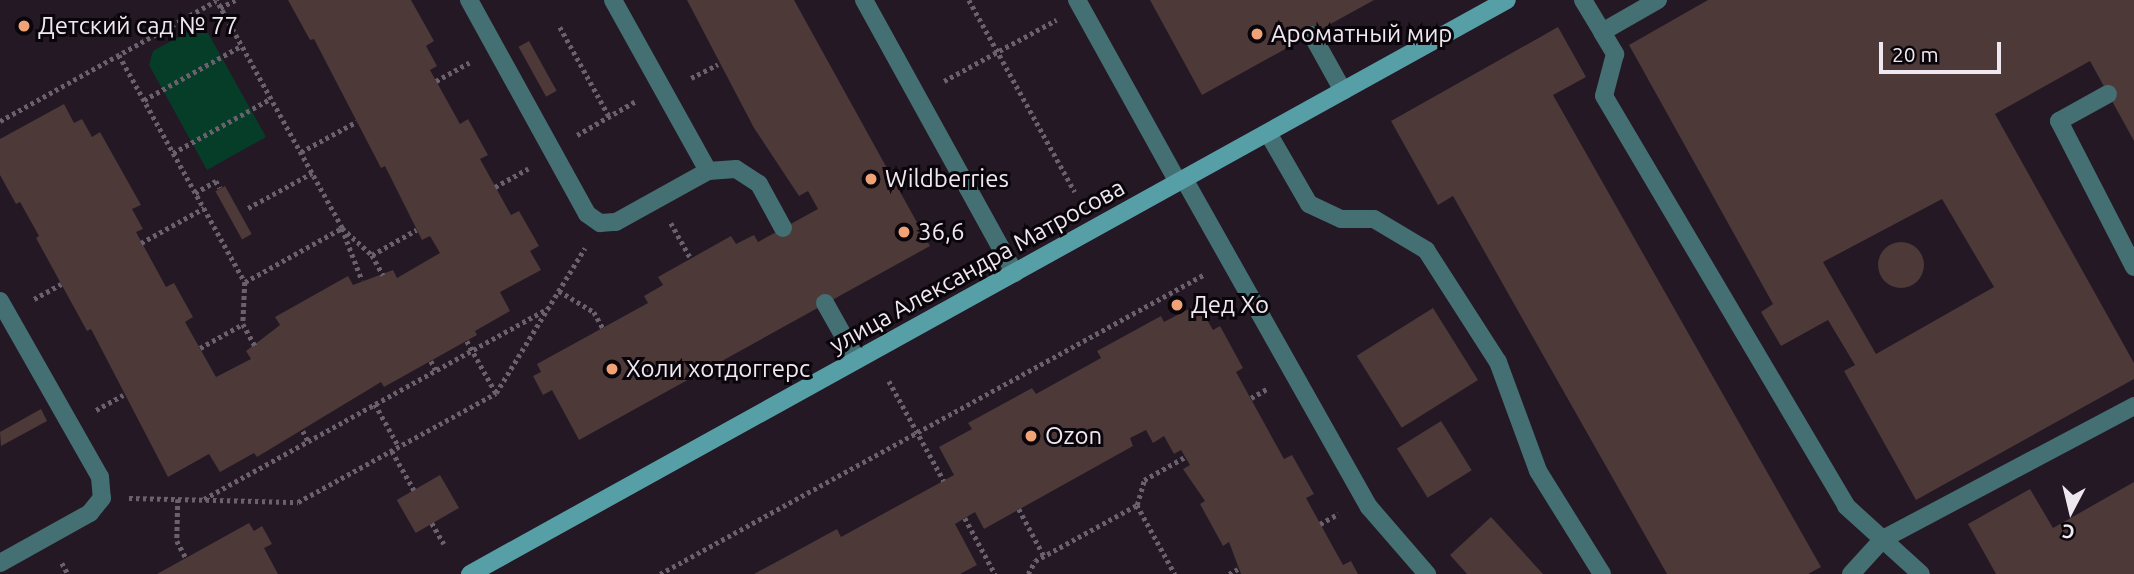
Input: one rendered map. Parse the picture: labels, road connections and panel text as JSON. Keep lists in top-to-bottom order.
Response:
{
  "streets": {
    "street": ["улица Александра Матросова"]
  },
  "places": [
    "Детский сад № 77",
    "Ароматный мир",
    "Wildberries",
    "36,6",
    "Дед Хо",
    "Холи хотдоггерс",
    "Ozon"
  ],
  "scale_bar": "20 m",
  "north": "bottom"
}
